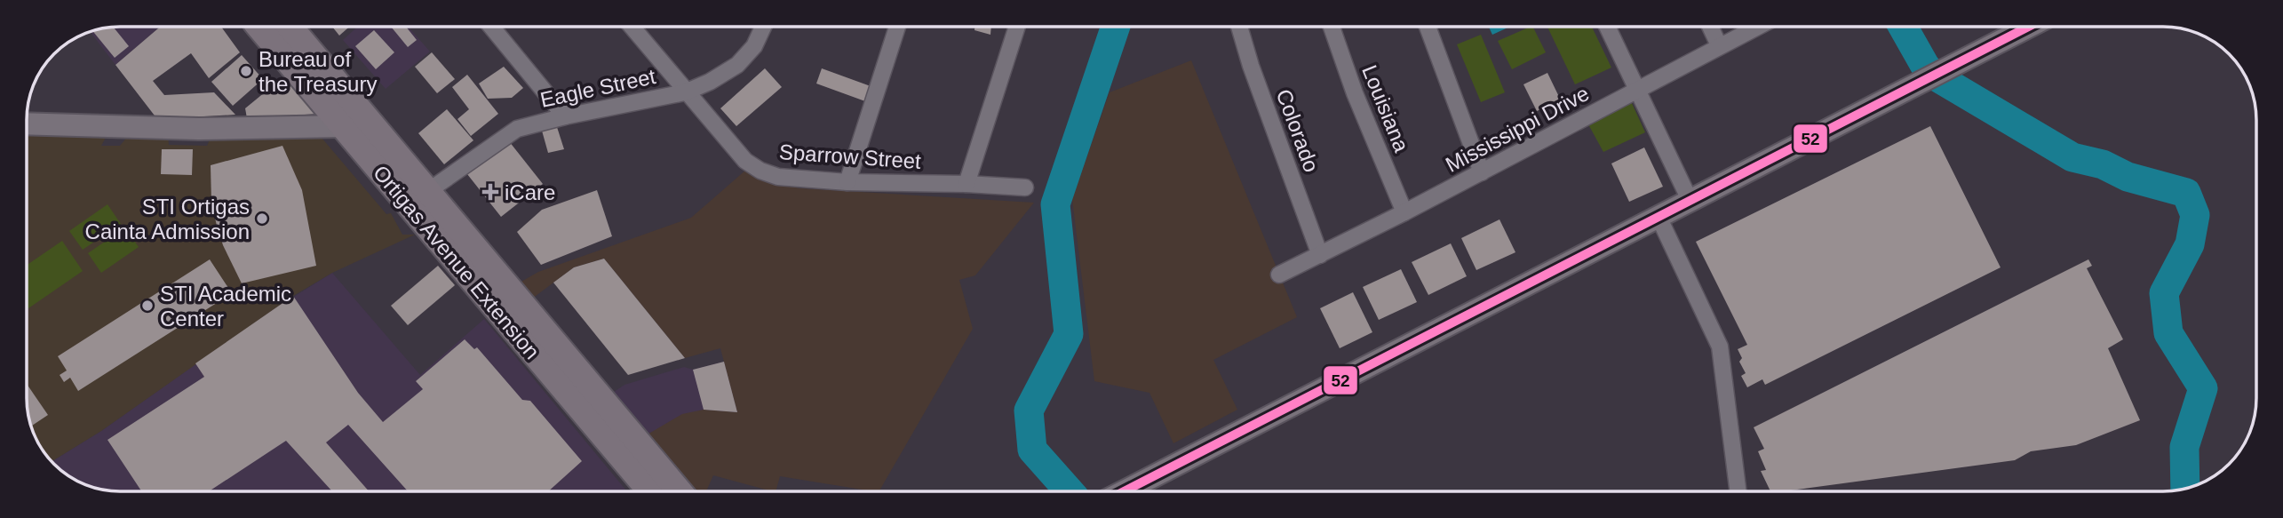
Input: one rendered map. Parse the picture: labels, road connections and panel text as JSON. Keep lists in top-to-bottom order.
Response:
{
  "streets": {
    "main road": ["Ortigas Avenue Extension"],
    "street": [
      "Eagle Street",
      "Louisiana",
      "Mississippi Drive",
      "Colorado",
      "Sparrow Street"
    ]
  },
  "crossings": [
    ["Eagle Street", "Sparrow Street"],
    ["Eagle Street", "Ortigas Avenue Extension"],
    ["Louisiana", "Mississippi Drive"],
    ["Mississippi Drive", "Colorado"]
  ],
  "places": {
    "other": ["Bureau of the Treasury", "STI Ortigas Cainta Admission", "STI Academic Center"],
    "health": ["iCare"]
  },
  "lines": ["transit line 52"]
}
